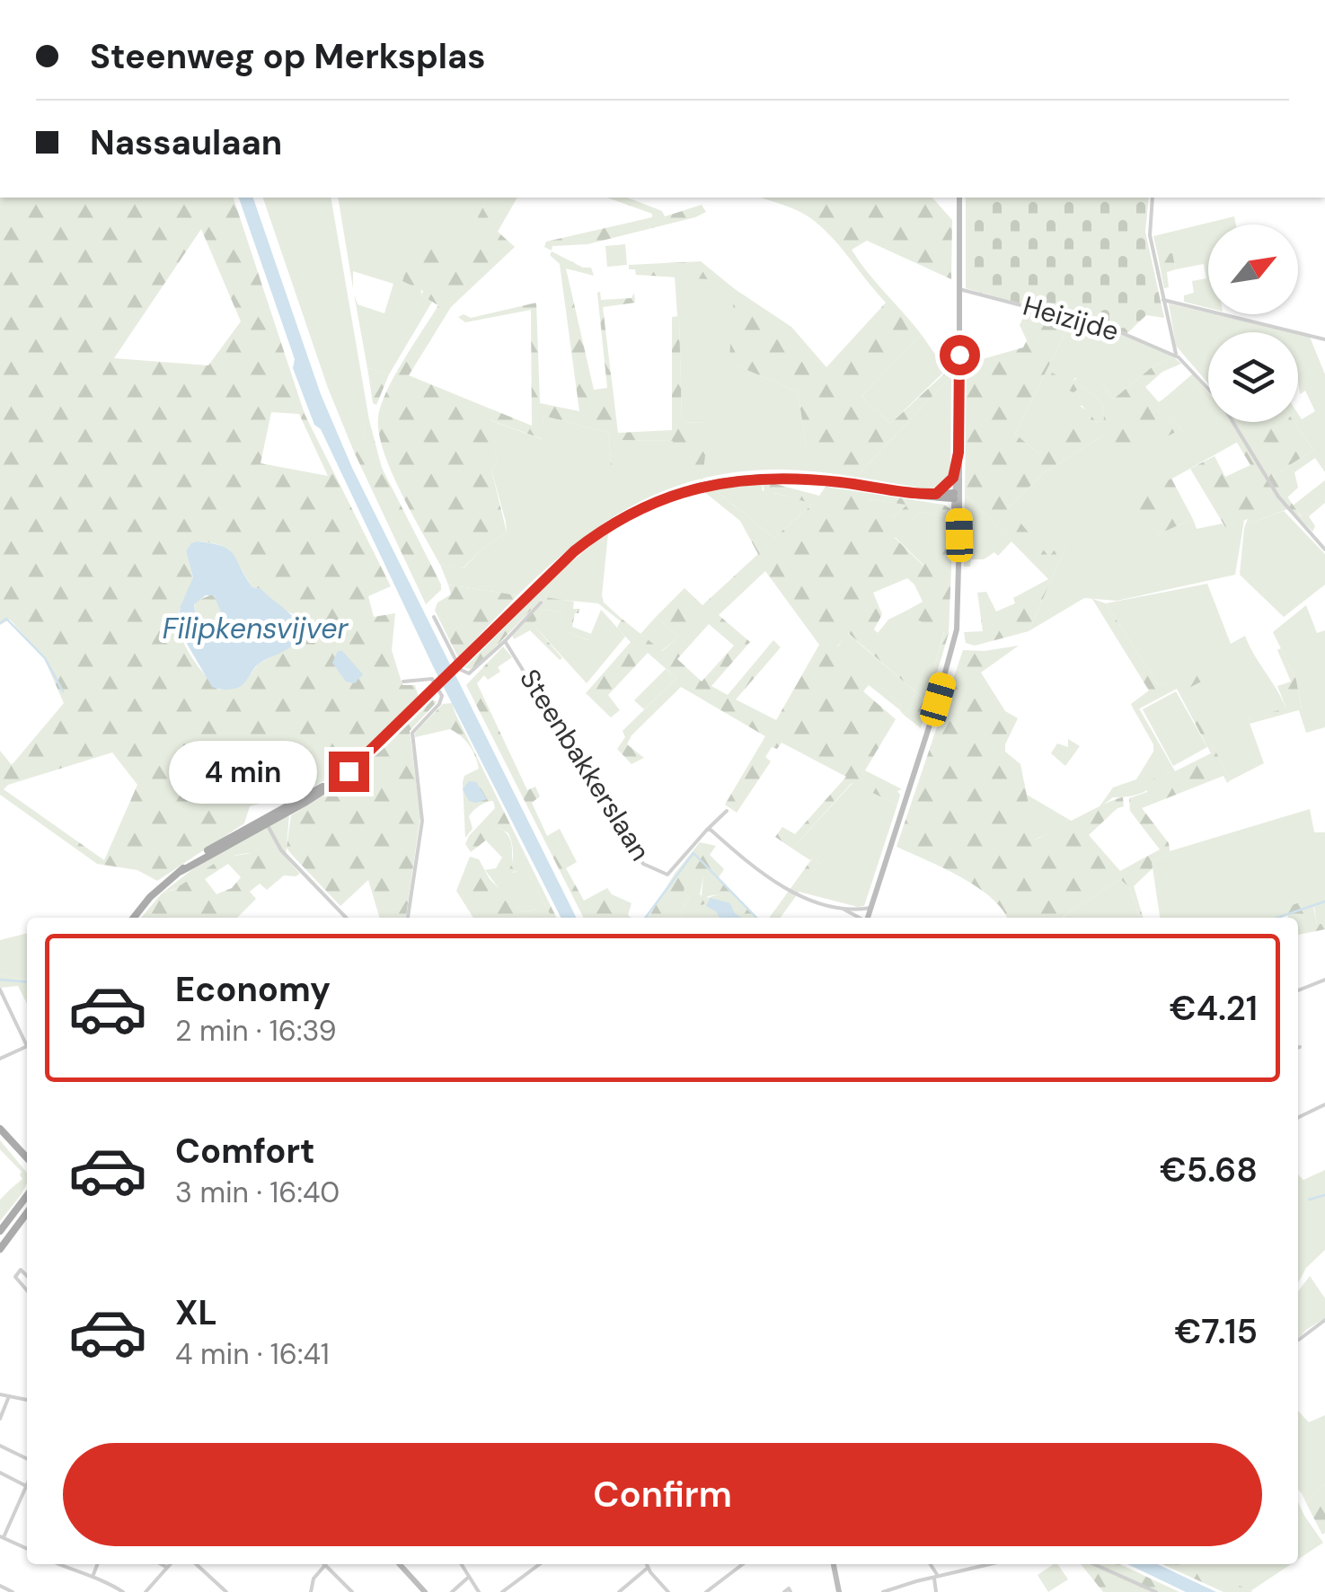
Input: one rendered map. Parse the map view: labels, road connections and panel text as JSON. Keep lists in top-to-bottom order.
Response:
{
  "streets": {
    "street": ["Heizijde", "Steenbakkerslaan"]
  },
  "water": ["Filipkensvijver"],
  "north": "top right",
  "page": {
    "banner": ["Steenweg op Merksplas", "Nassaulaan"],
    "bubble": "4 min",
    "list": [
      {
        "name": "Economy",
        "note": "2 min · 16:39",
        "value": "€4.21"
      },
      {
        "name": "Comfort",
        "note": "3 min · 16:40",
        "value": "€5.68"
      },
      {
        "name": "XL",
        "note": "4 min · 16:41",
        "value": "€7.15"
      }
    ],
    "buttons": "Confirm"
  }
}
